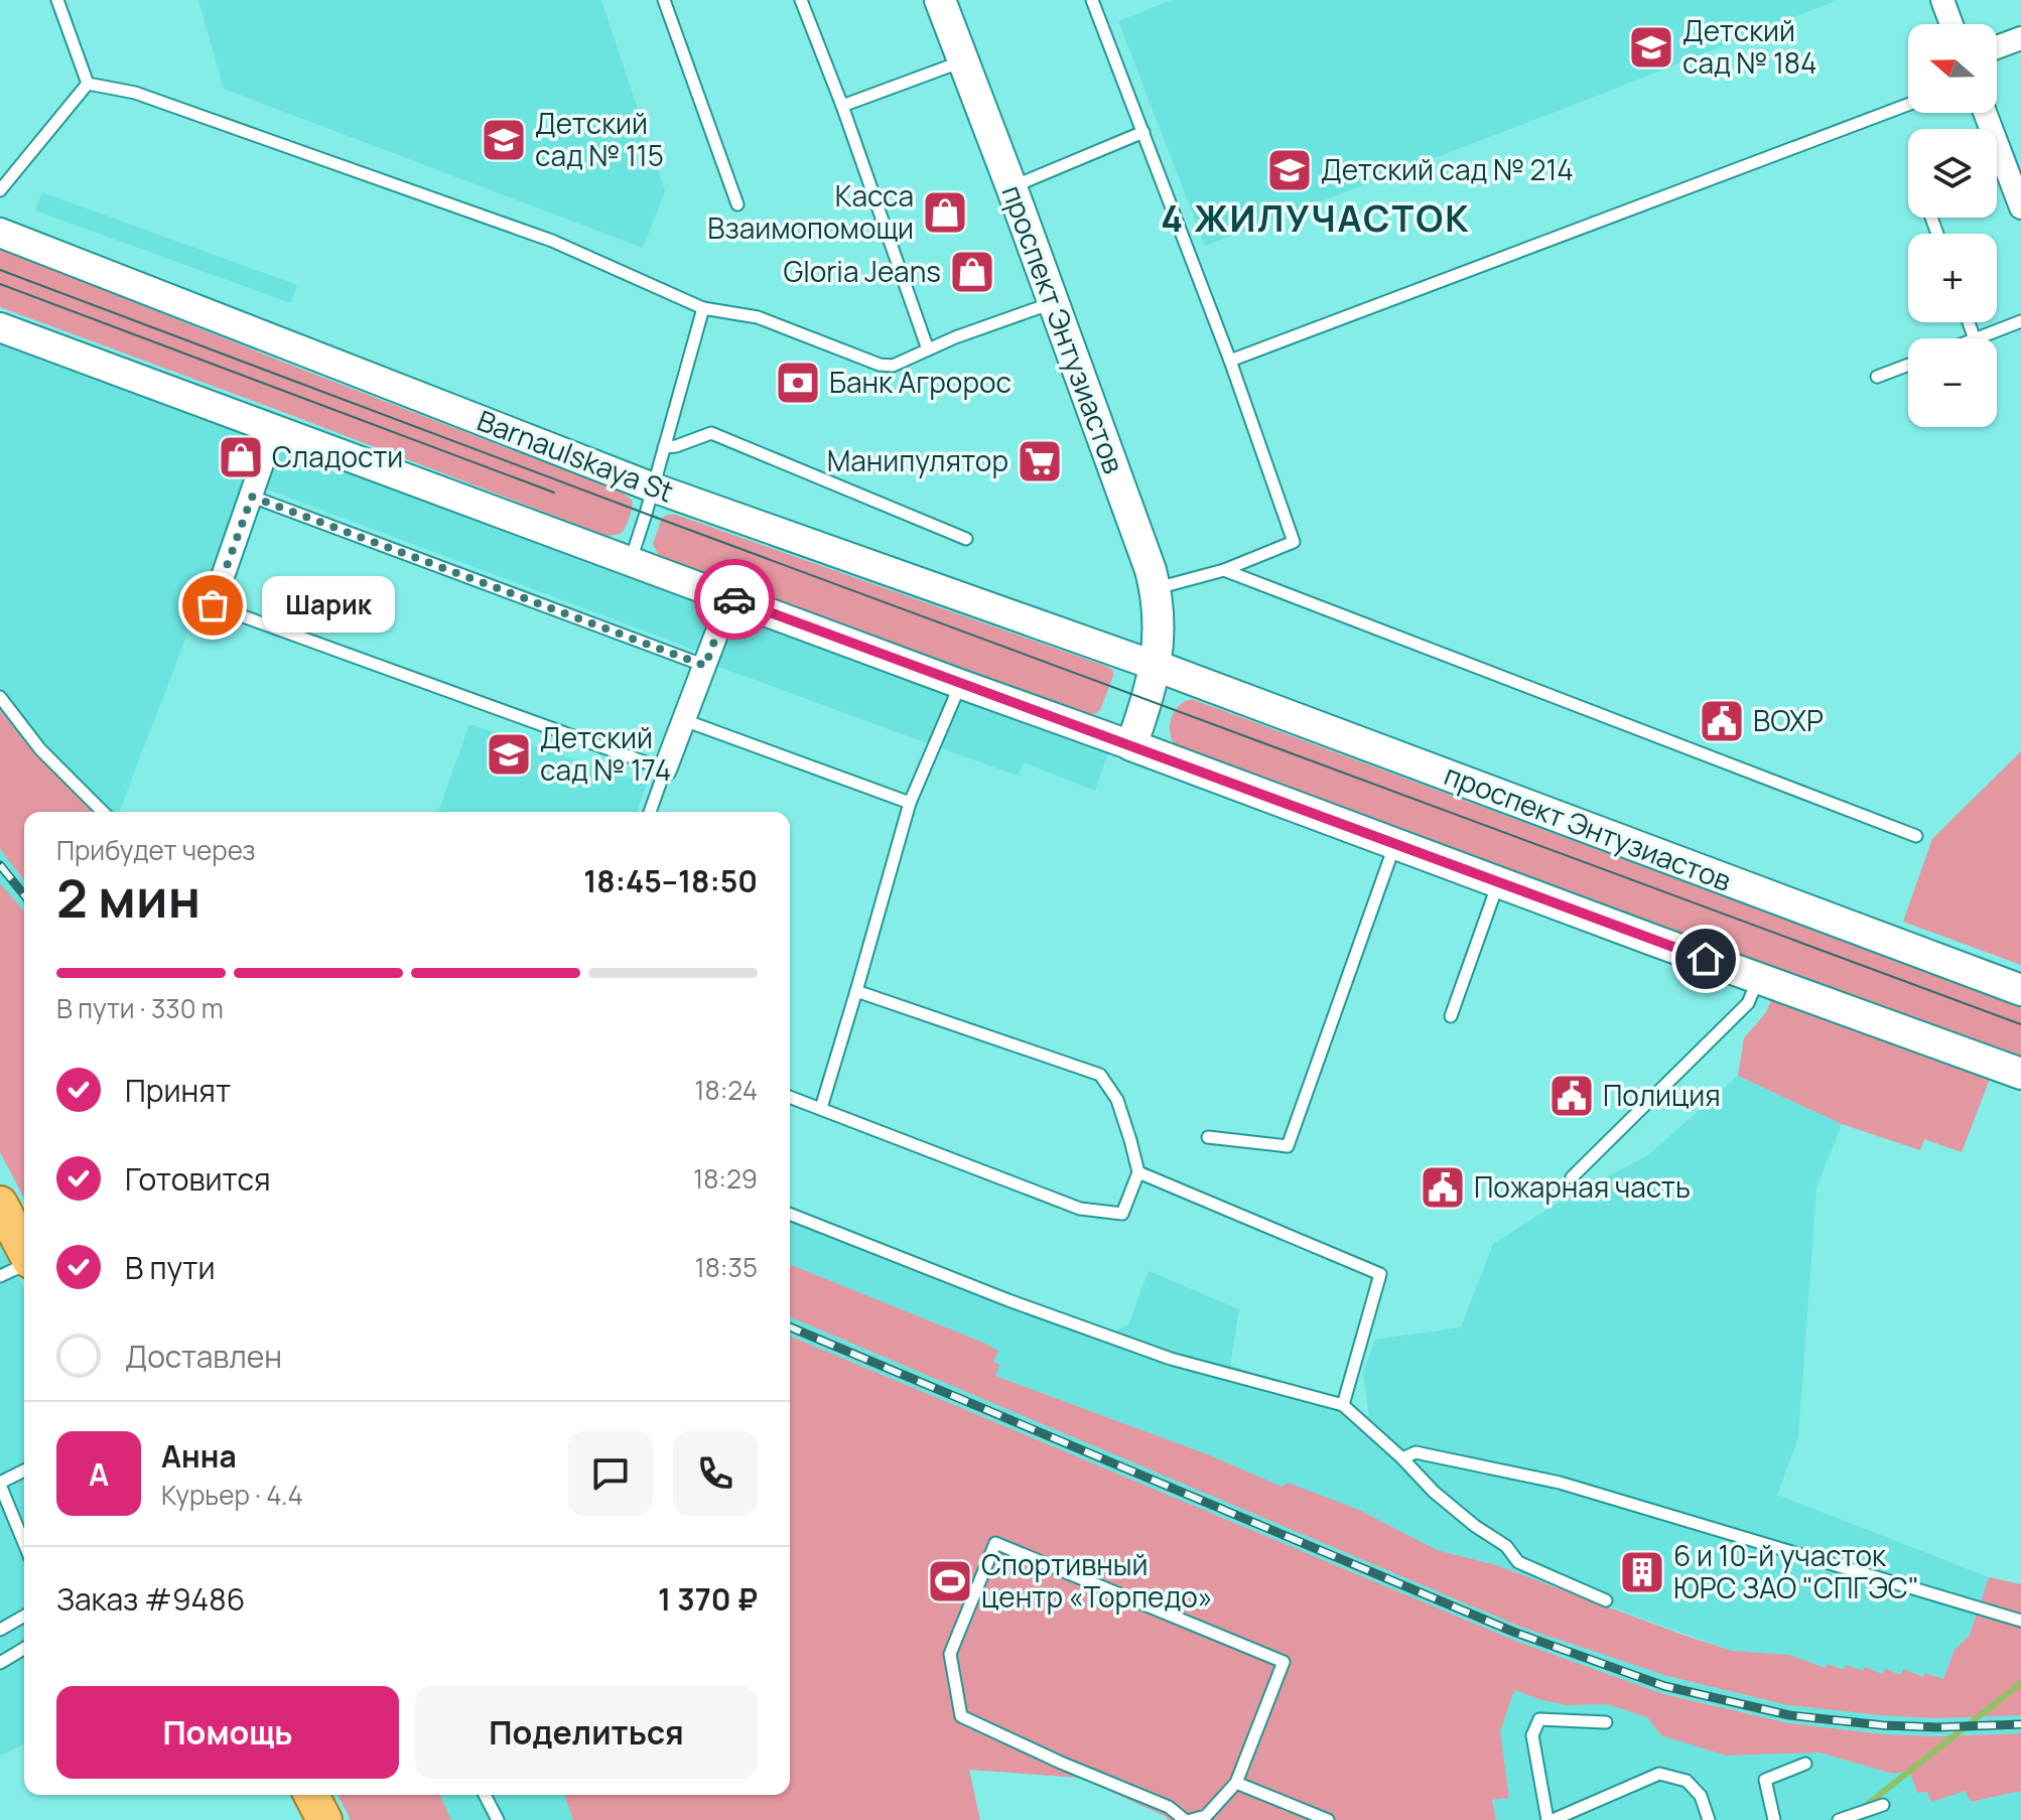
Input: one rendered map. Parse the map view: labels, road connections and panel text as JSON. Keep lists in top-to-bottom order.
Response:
{
  "streets": {
    "main road": ["проспект Энтузиастов"],
    "street": ["Barnaulskaya St"]
  },
  "crossings": [
    ["проспект Энтузиастов", "Barnaulskaya St"]
  ],
  "districts": ["4 ЖИЛУЧАСТОК"],
  "places": {
    "school or university": [
      "Детский сад № 184",
      "Детский сад № 115",
      "Детский сад № 214",
      "Детский сад № 174"
    ],
    "shop": ["Касса Взаимопомощи", "Gloria Jeans", "Сладости"],
    "bank": ["Банк Агророс"],
    "supermarket": ["Манипулятор"],
    "other": ["Шарик"],
    "public building": ["ВОХР", "Полиция", "Пожарная часть"],
    "building": ["6 и 10-й участок ЮРС ЗАО \"СПГЭС\""],
    "sports": ["Спортивный центр «Торпедо»"]
  },
  "north": "left",
  "page": {
    "map_buttons": ["+", "−"],
    "bubble": "Шарик",
    "heading": ["2 мин", "Прибудет через", "18:45–18:50"],
    "panel": [
      "Анна",
      "Курьер · 4.4",
      "Заказ #9486",
      "1 370 ₽"
    ],
    "bar": "В пути · 330 m",
    "list": [
      ["Принят", "18:24"],
      ["Готовится", "18:29"],
      ["В пути", "18:35"],
      "Доставлен"
    ],
    "round": "А",
    "buttons": ["Помощь", "Поделиться"]
  }
}
